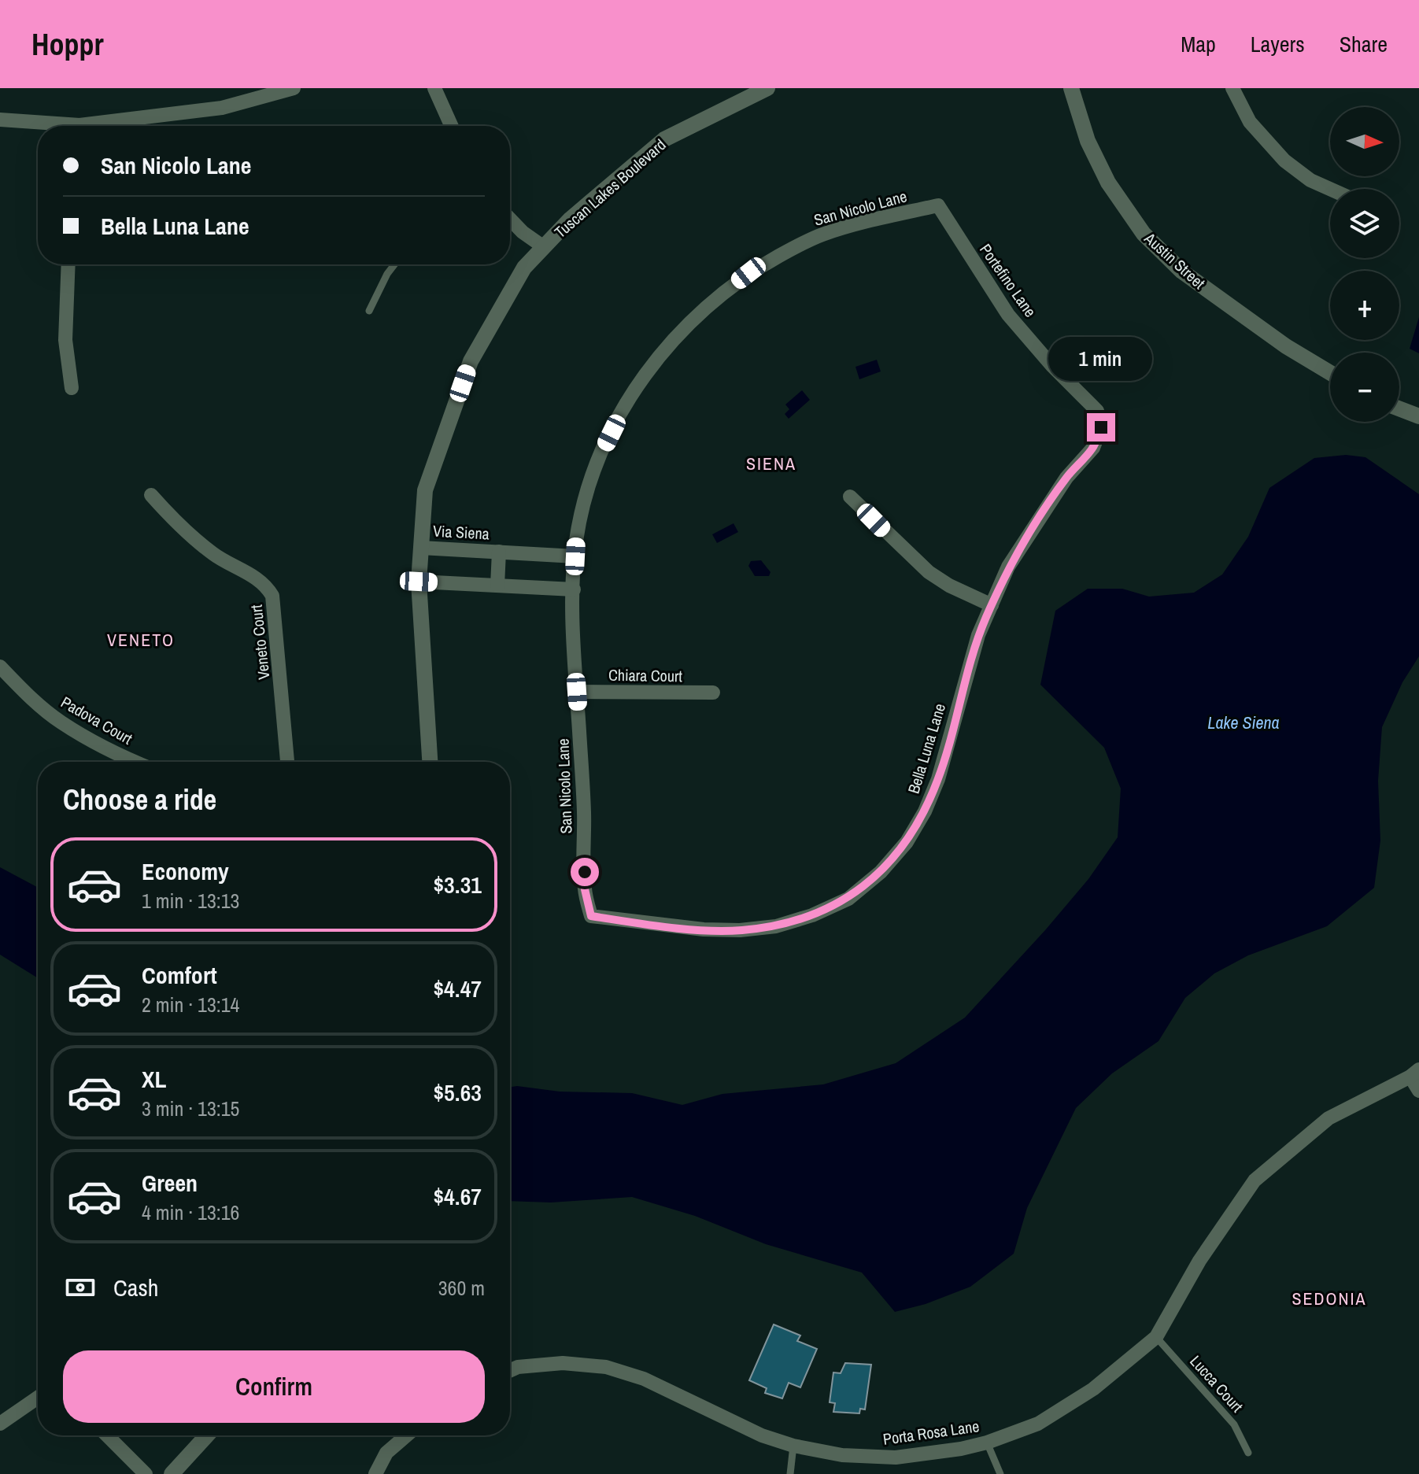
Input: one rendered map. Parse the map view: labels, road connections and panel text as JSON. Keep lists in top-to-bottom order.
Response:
{
  "streets": {
    "street": [
      "Tuscan Lakes Boulevard",
      "San Nicolo Lane",
      "Austin Street",
      "Portefino Lane",
      "Via Siena",
      "Veneto Court",
      "Chiara Court",
      "Padova Court",
      "Bella Luna Lane",
      "Porta Rosa Lane"
    ],
    "lane": ["Lucca Court"]
  },
  "crossings": [
    ["Tuscan Lakes Boulevard", "Via Siena"],
    ["San Nicolo Lane", "Portefino Lane"],
    ["San Nicolo Lane", "Via Siena"],
    ["San Nicolo Lane", "Chiara Court"],
    ["San Nicolo Lane", "Bella Luna Lane"],
    ["Portefino Lane", "Bella Luna Lane"],
    ["Lucca Court", "Porta Rosa Lane"]
  ],
  "districts": ["SIENA", "VENETO", "SEDONIA"],
  "water": ["Lake Siena"],
  "north": "right",
  "page": {
    "header": "Hoppr",
    "nav": ["Map", "Layers", "Share"],
    "map_buttons": ["+", "−"],
    "banner": ["San Nicolo Lane", "Bella Luna Lane"],
    "bubble": "1 min",
    "heading": "Choose a ride",
    "list": [
      {
        "name": "Economy",
        "note": "1 min · 13:13",
        "value": "$3.31"
      },
      {
        "name": "Comfort",
        "note": "2 min · 13:14",
        "value": "$4.47"
      },
      {
        "name": "XL",
        "note": "3 min · 13:15",
        "value": "$5.63"
      },
      {
        "name": "Green",
        "note": "4 min · 13:16",
        "value": "$4.67"
      }
    ],
    "pay": ["Cash", "360 m"],
    "buttons": "Confirm"
  }
}
